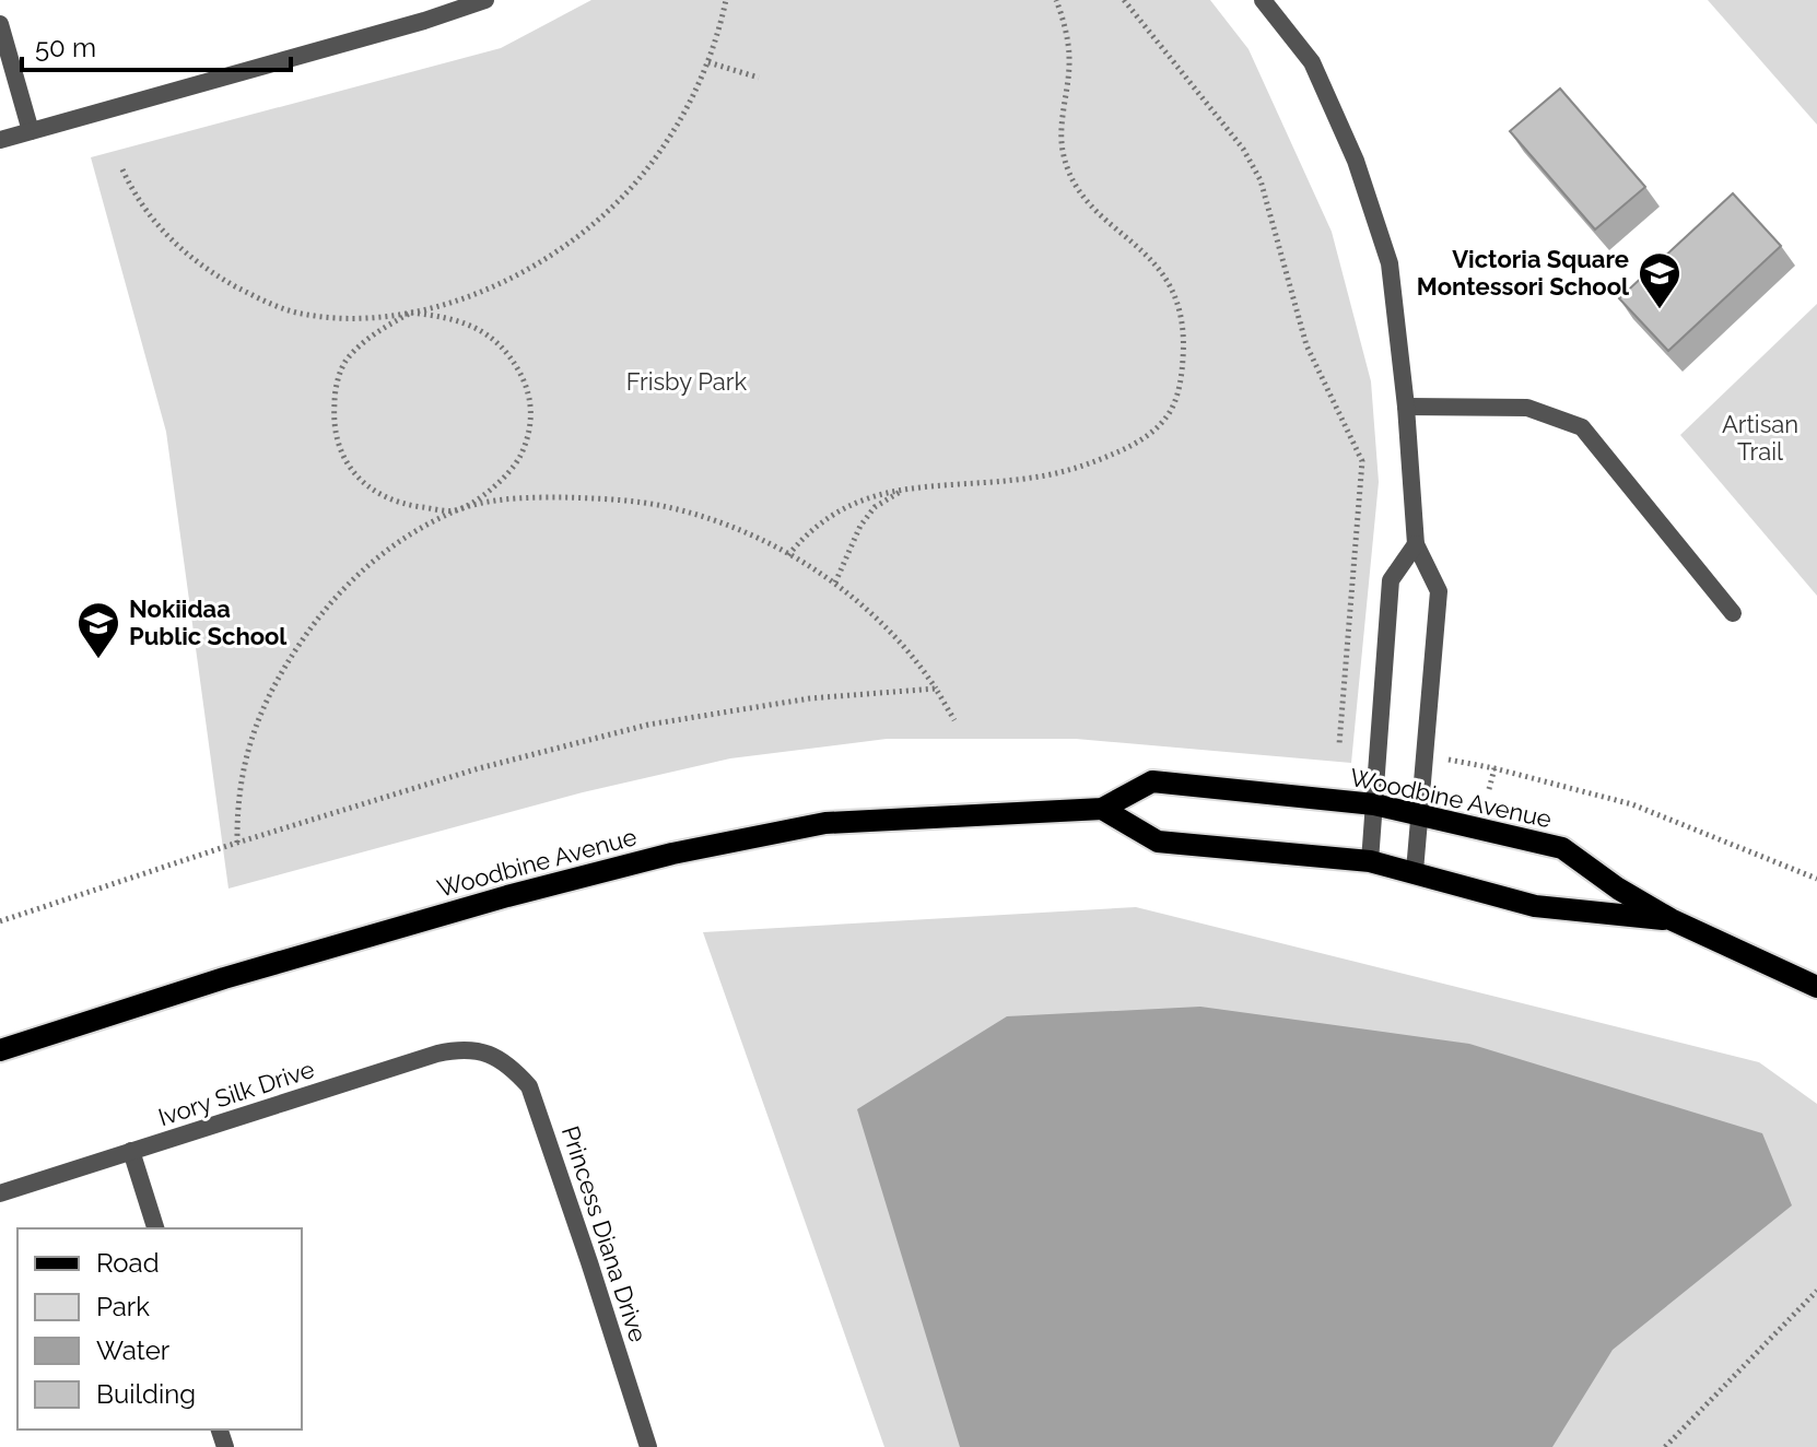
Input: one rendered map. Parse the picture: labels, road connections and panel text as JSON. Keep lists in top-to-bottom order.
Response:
{
  "streets": {
    "main road": ["Woodbine Avenue"],
    "street": ["Ivory Silk Drive", "Princess Diana Drive"]
  },
  "crossings": [
    ["Ivory Silk Drive", "Princess Diana Drive"]
  ],
  "parks": ["Frisby Park", "Artisan Trail"],
  "places": {
    "school or university": ["Victoria Square Montessori School", "Nokiidaa Public School"]
  },
  "legend": [
    "Road",
    "Park",
    "Water",
    "Building"
  ],
  "scale_bar": "50 m"
}
